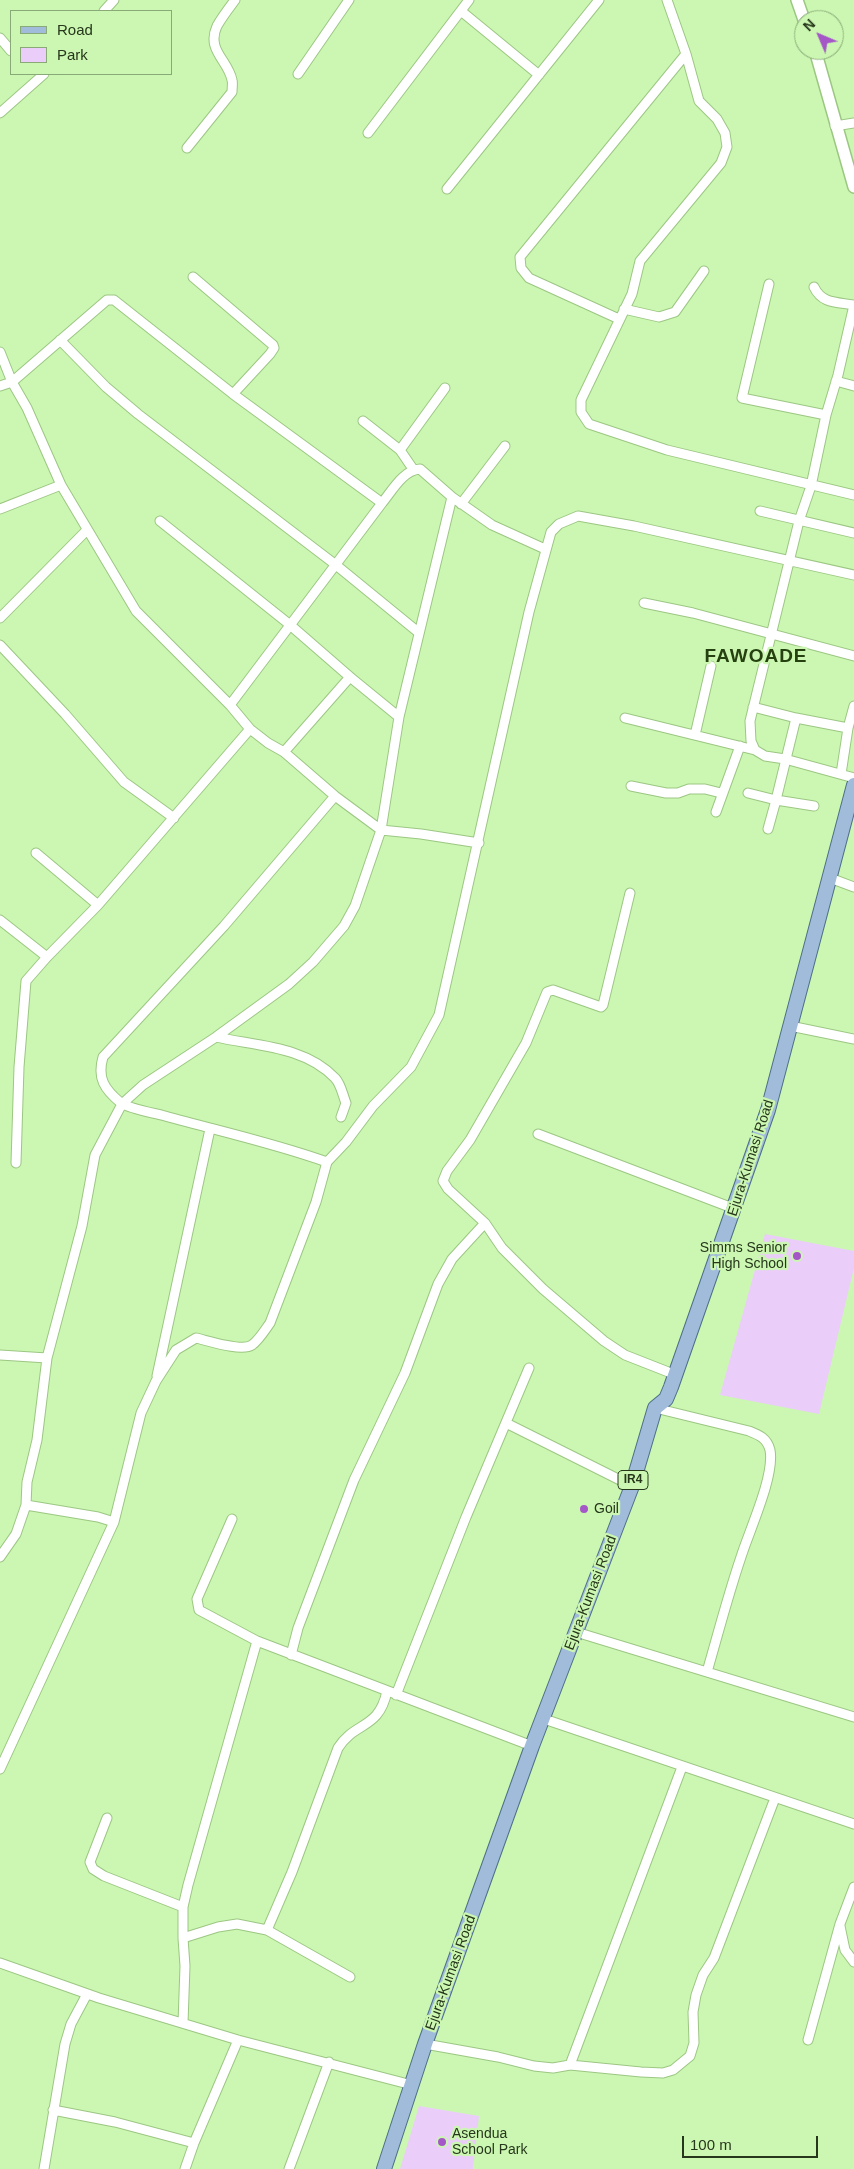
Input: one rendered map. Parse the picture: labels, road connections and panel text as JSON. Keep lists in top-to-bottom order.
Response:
{
  "streets": {
    "main road": ["Ejura-Kumasi Road", "IR4"]
  },
  "districts": ["FAWOADE"],
  "places": ["Simms Senior High School", "Goil", "Asendua School Park"],
  "legend": ["Road", "Park"],
  "scale_bar": "100 m",
  "north": "top left"
}
